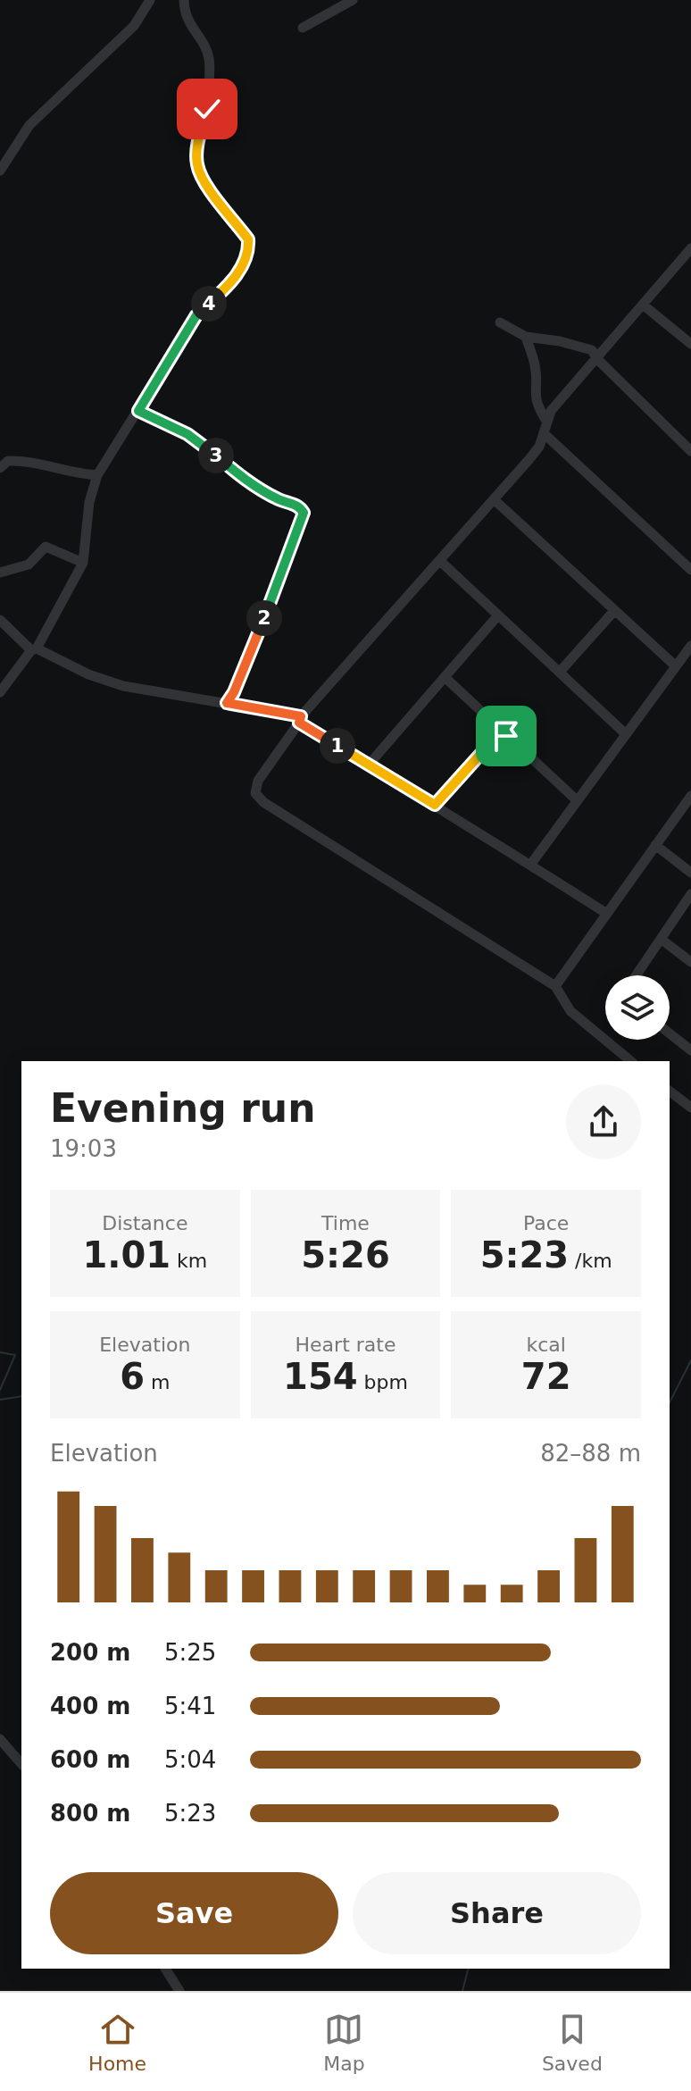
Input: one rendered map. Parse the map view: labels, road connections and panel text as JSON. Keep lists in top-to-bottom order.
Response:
{
  "page": {
    "pins": [
      "4",
      "3",
      "2",
      "1"
    ],
    "heading": ["Evening run", "19:03"],
    "stats": [
      ["Distance", "1.01 km"],
      ["Time", "5:26"],
      ["Pace", "5:23 /km"],
      ["Elevation", "6 m"],
      ["Heart rate", "154 bpm"],
      ["kcal", "72"]
    ],
    "chart": ["Elevation", "82–88 m"],
    "list": [
      {
        "name": "200 m",
        "note": "5:25"
      },
      {
        "name": "400 m",
        "note": "5:41"
      },
      {
        "name": "600 m",
        "note": "5:04"
      },
      {
        "name": "800 m",
        "note": "5:23"
      }
    ],
    "buttons": ["Save", "Share"],
    "tabs": ["Home", "Map", "Saved"]
  }
}
